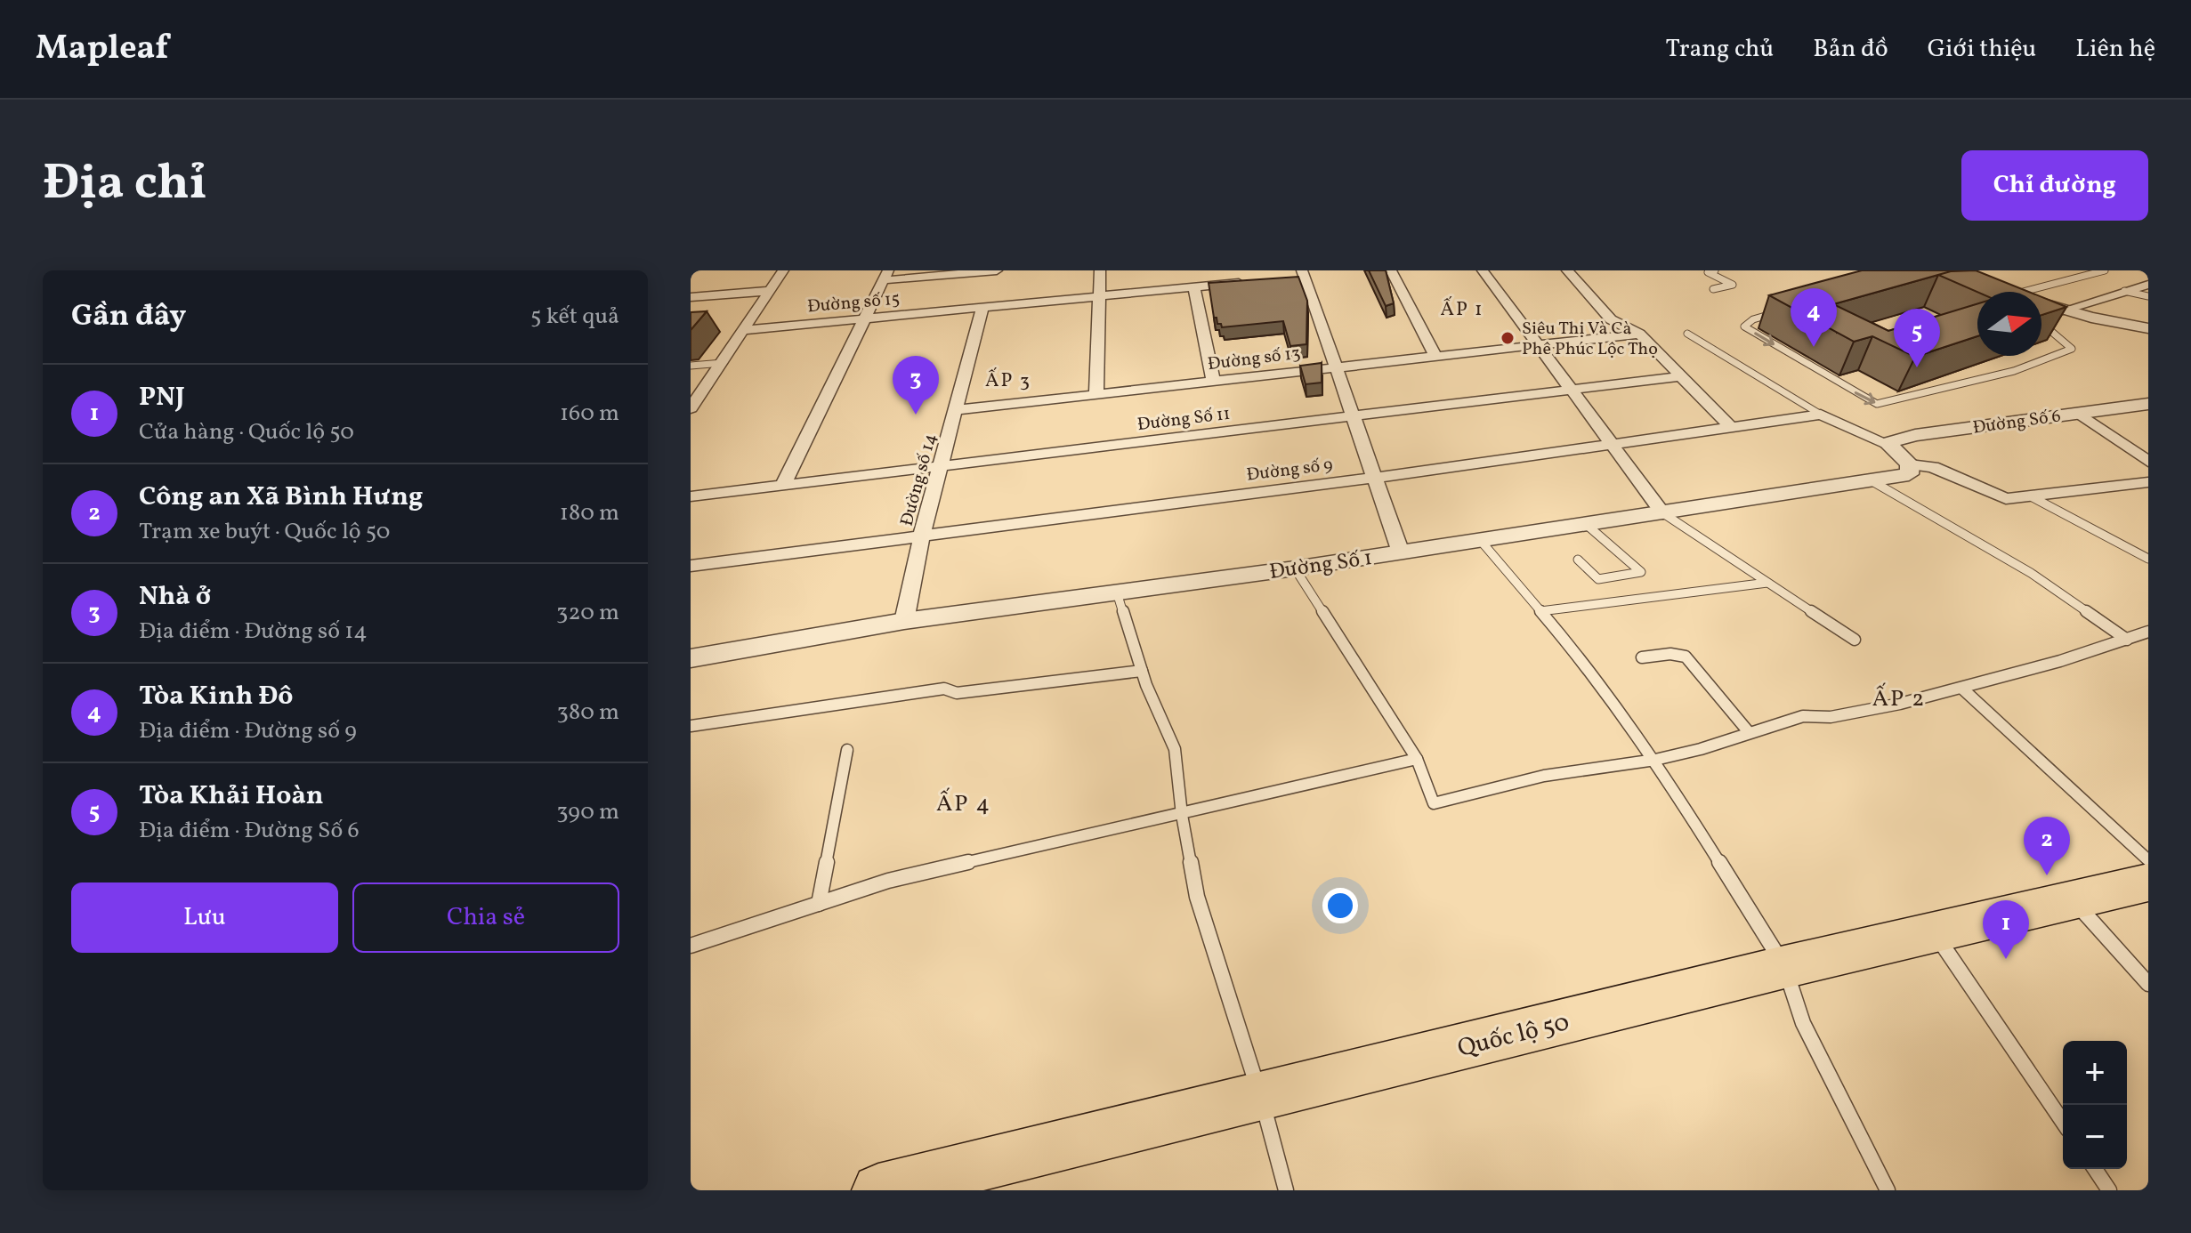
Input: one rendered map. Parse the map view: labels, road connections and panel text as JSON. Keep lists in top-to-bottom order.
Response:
{
  "streets": {
    "main road": ["Quốc lộ 50"],
    "street": [
      "Đường số 15",
      "Đường số 13",
      "Đường Số 11",
      "Đường Số 6",
      "Đường số 9",
      "Đường số 14",
      "Đường Số 1"
    ]
  },
  "crossings": [
    ["Đường số 15", "Đường số 14"],
    ["Đường số 13", "Đường số 14"],
    ["Đường Số 11", "Đường số 14"],
    ["Đường số 9", "Đường số 14"],
    ["Đường số 14", "Đường Số 1"]
  ],
  "districts": [
    "ẤP 1",
    "ẤP 3",
    "ẤP 2",
    "ẤP 4"
  ],
  "places": ["Siêu Thị Và Cà Phê Phúc Lộc Thọ"],
  "north": "right",
  "page": {
    "header": "Mapleaf",
    "nav": [
      "Trang chủ",
      "Bản đồ",
      "Giới thiệu",
      "Liên hệ"
    ],
    "title": "Địa chỉ",
    "buttons": [
      "Chỉ đường",
      ["Lưu", "Chia sẻ"]
    ],
    "heading": ["Gần đây", "5 kết quả"],
    "pins": [
      "4",
      "5",
      "3",
      "2",
      "1"
    ],
    "list": [
      {
        "mark": "1",
        "name": "PNJ",
        "note": "Cửa hàng · Quốc lộ 50",
        "value": "160 m"
      },
      {
        "mark": "2",
        "name": "Công an Xã Bình Hưng",
        "note": "Trạm xe buýt · Quốc lộ 50",
        "value": "180 m"
      },
      {
        "mark": "3",
        "name": "Nhà ở",
        "note": "Địa điểm · Đường số 14",
        "value": "320 m"
      },
      {
        "mark": "4",
        "name": "Tòa Kinh Đô",
        "note": "Địa điểm · Đường số 9",
        "value": "380 m"
      },
      {
        "mark": "5",
        "name": "Tòa Khải Hoàn",
        "note": "Địa điểm · Đường Số 6",
        "value": "390 m"
      }
    ],
    "map_buttons": ["+", "−"]
  }
}
